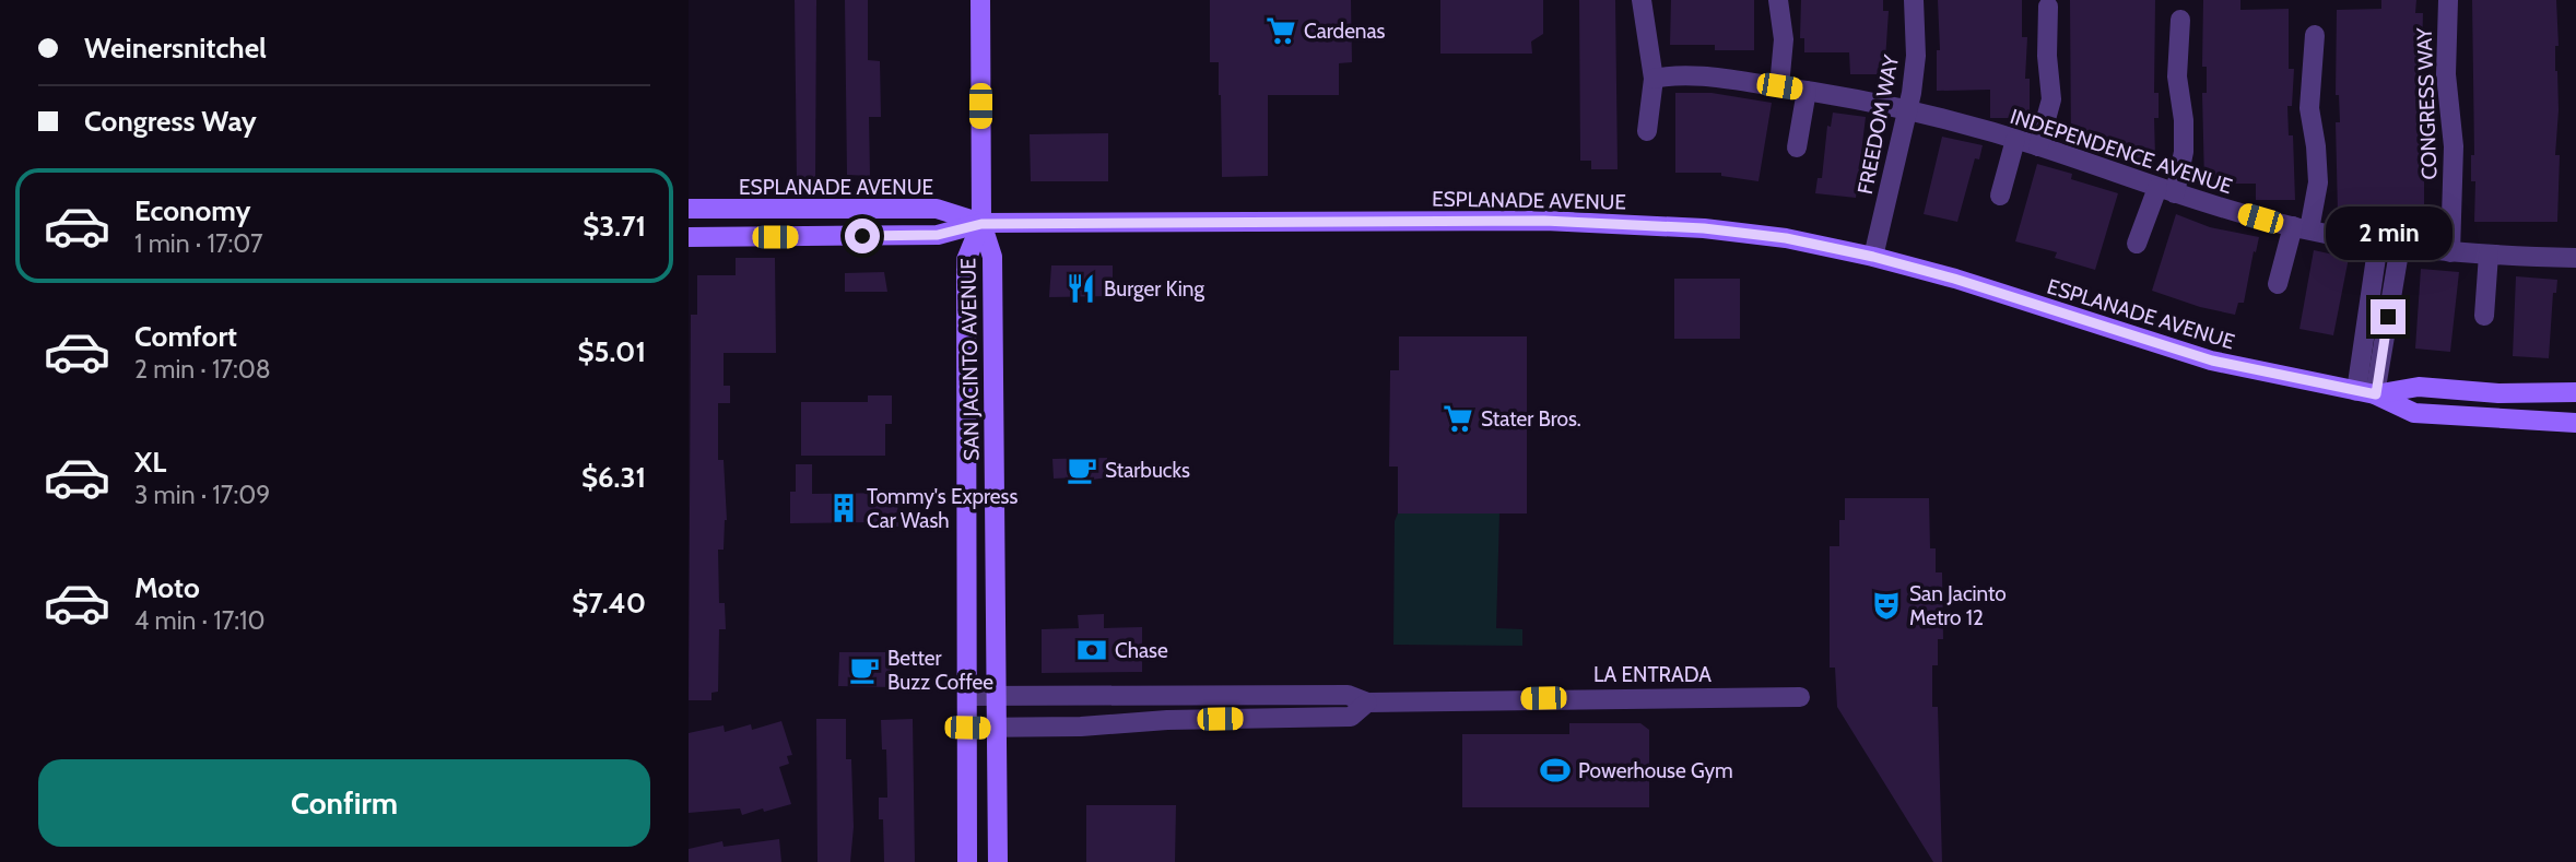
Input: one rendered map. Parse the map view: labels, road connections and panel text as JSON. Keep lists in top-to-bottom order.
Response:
{
  "streets": {
    "main road": ["ESPLANADE AVENUE", "SAN JACINTO AVENUE"],
    "street": [
      "CONGRESS WAY",
      "FREEDOM WAY",
      "INDEPENDENCE AVENUE",
      "LA ENTRADA"
    ]
  },
  "crossings": [
    ["CONGRESS WAY", "INDEPENDENCE AVENUE"],
    ["FREEDOM WAY", "INDEPENDENCE AVENUE"],
    ["FREEDOM WAY", "ESPLANADE AVENUE"],
    ["ESPLANADE AVENUE", "SAN JACINTO AVENUE"],
    ["SAN JACINTO AVENUE", "LA ENTRADA"]
  ],
  "places": {
    "supermarket": ["Cardenas", "Stater Bros."],
    "restaurant": ["Burger King"],
    "cafe": ["Starbucks", "Better Buzz Coffee"],
    "building": ["Tommy's Express Car Wash"],
    "theatre": ["San Jacinto Metro 12"],
    "bank": ["Chase"],
    "sports": ["Powerhouse Gym"]
  },
  "page": {
    "banner": ["Weinersnitchel", "Congress Way"],
    "list": [
      {
        "name": "Economy",
        "note": "1 min · 17:07",
        "value": "$3.71"
      },
      {
        "name": "Comfort",
        "note": "2 min · 17:08",
        "value": "$5.01"
      },
      {
        "name": "XL",
        "note": "3 min · 17:09",
        "value": "$6.31"
      },
      {
        "name": "Moto",
        "note": "4 min · 17:10",
        "value": "$7.40"
      }
    ],
    "bubble": "2 min",
    "buttons": "Confirm"
  }
}
